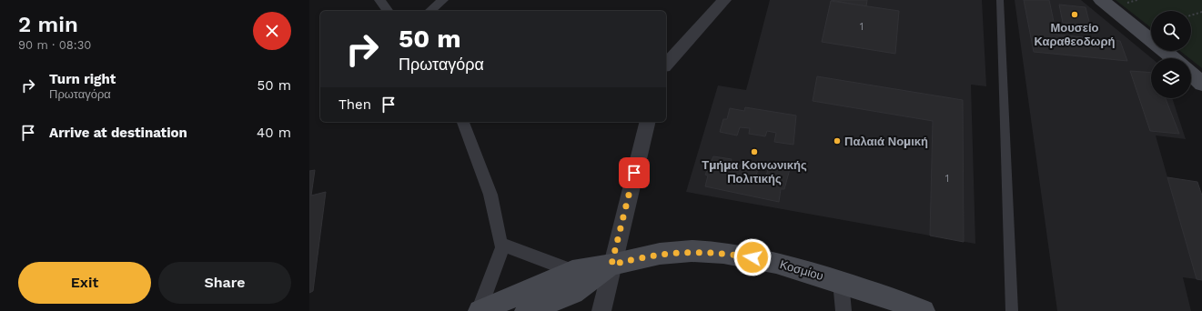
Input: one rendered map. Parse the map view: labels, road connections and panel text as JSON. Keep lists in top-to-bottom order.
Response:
{
  "streets": {
    "main road": ["Κοσμίου"]
  },
  "places": ["Μουσείο Καραθεοδωρή", "Παλαιά Νομική", "Τμήμα Κοινωνικής Πολιτικής"],
  "house_numbers": ["1", "1"],
  "page": {
    "heading": ["2 min", "90 m · 08:30"],
    "turn": ["50 m", "Πρωταγόρα"],
    "list": [
      {
        "name": "Turn right",
        "note": "Πρωταγόρα",
        "value": "50 m"
      },
      {
        "name": "Arrive at destination",
        "value": "40 m"
      }
    ],
    "then": "Then",
    "buttons": ["Exit", "Share"]
  }
}
